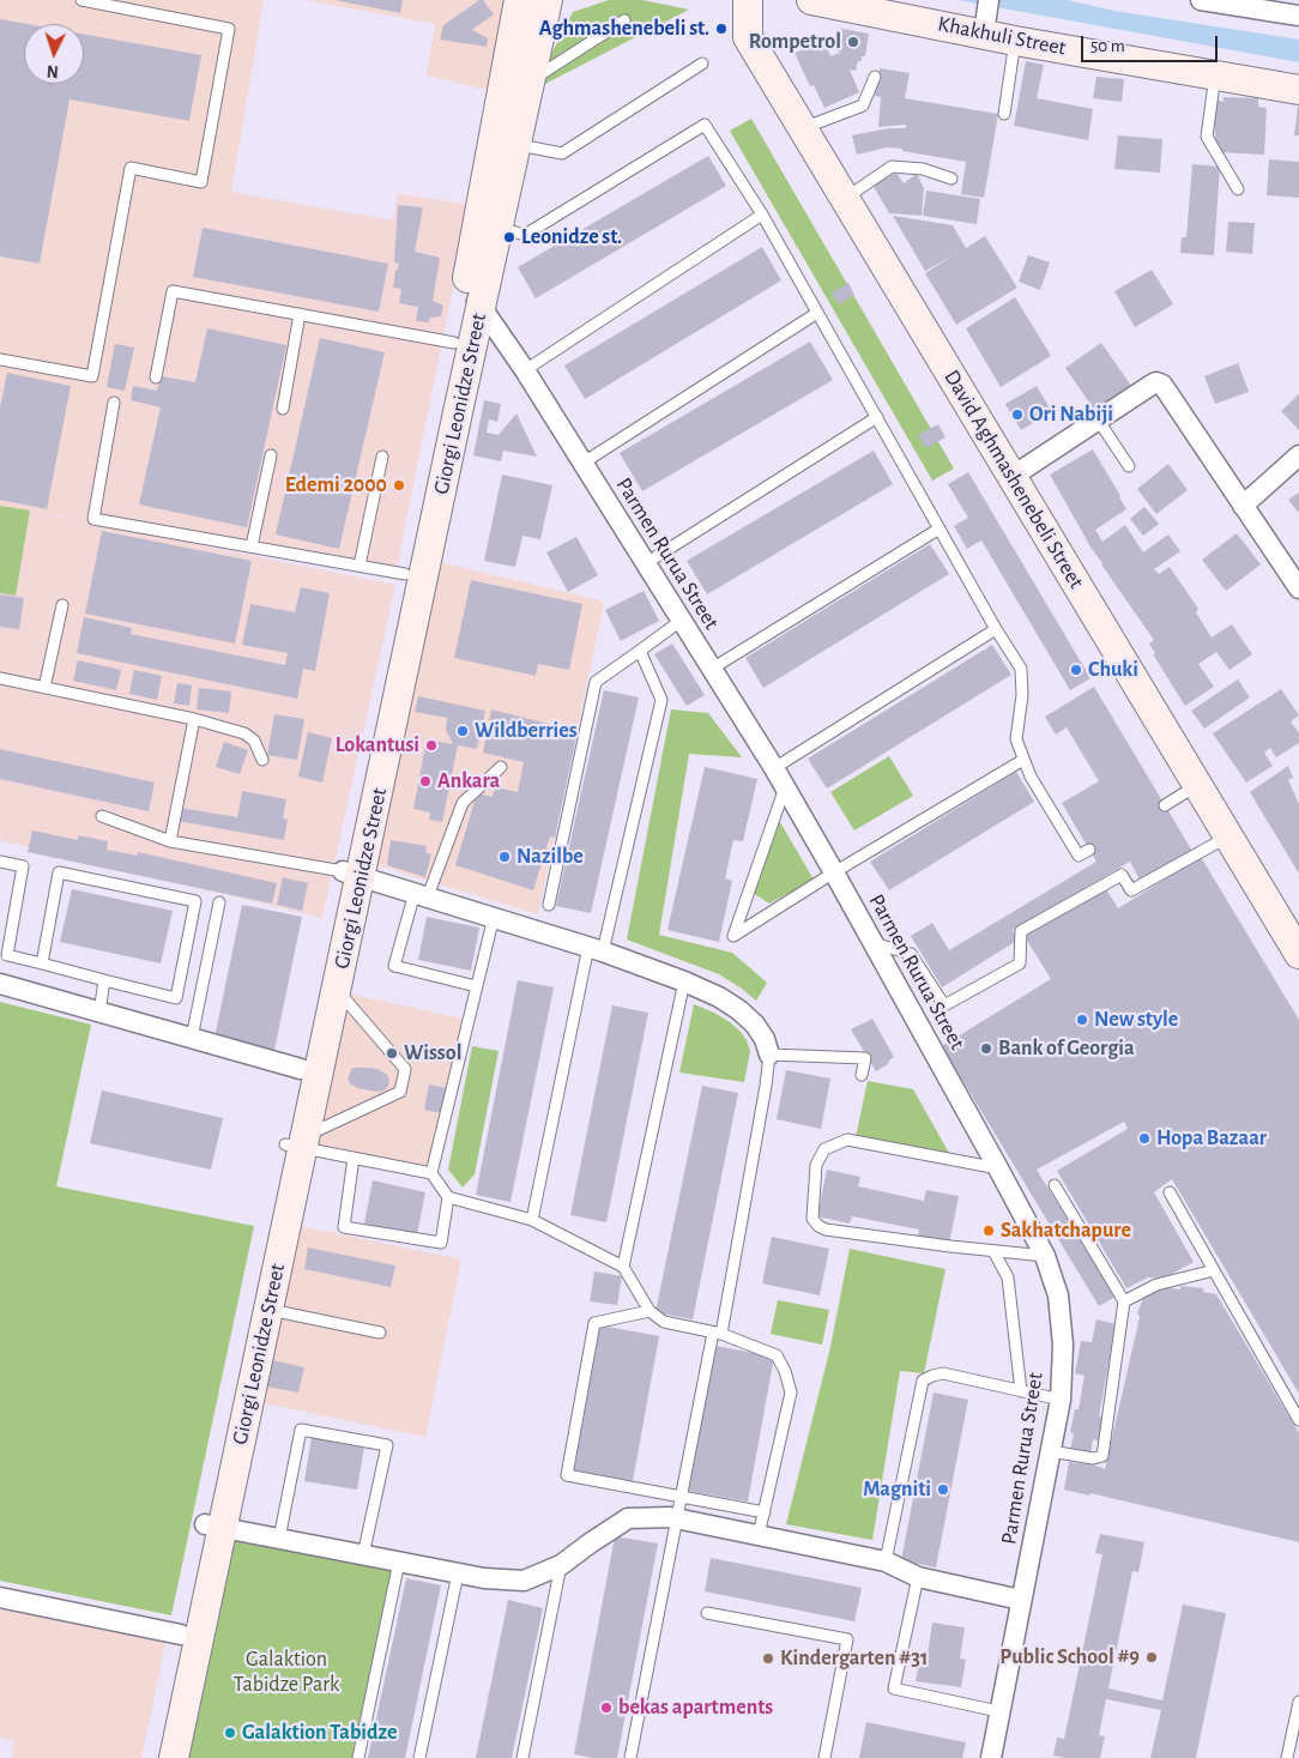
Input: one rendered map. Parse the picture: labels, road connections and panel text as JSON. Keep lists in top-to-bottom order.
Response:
{
  "streets": {
    "main road": ["Khakhuli Street", "Giorgi Leonidze Street", "David Aghmashenebeli Street"],
    "street": ["Parmen Rurua Street"]
  },
  "crossings": [
    ["Giorgi Leonidze Street", "Parmen Rurua Street"]
  ],
  "parks": ["Galaktion Tabidze Park"],
  "places": [
    "Aghmashenebeli st.",
    "Rompetrol",
    "Leonidze st.",
    "Ori Nabiji",
    "Edemi 2000",
    "Chuki",
    "Wildberries",
    "Lokantusi",
    "Ankara",
    "Nazilbe",
    "New style",
    "Bank of Georgia",
    "Wissol",
    "Hopa Bazaar",
    "Sakhatchapure",
    "Magniti",
    "Public School #9",
    "Kindergarten #31",
    "bekas apartments",
    "Galaktion Tabidze"
  ],
  "scale_bar": "50 m",
  "north": "bottom"
}
